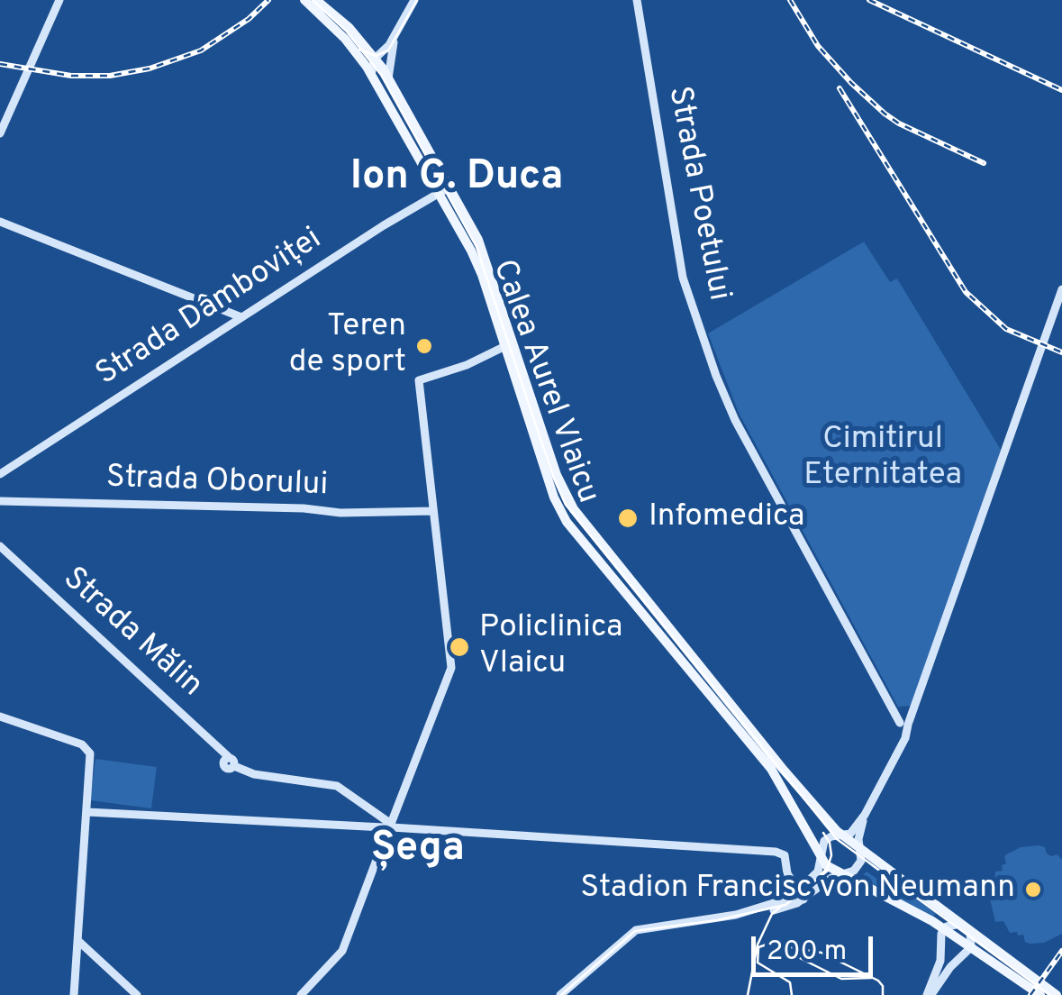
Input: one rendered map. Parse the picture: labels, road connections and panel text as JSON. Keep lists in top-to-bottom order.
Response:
{
  "streets": {
    "main road": ["Calea Aurel Vlaicu"],
    "street": [
      "Strada Poetului",
      "Strada Dâmboviței",
      "Strada Oborului",
      "Strada Mălin"
    ]
  },
  "crossings": [
    ["Strada Dâmboviței", "Calea Aurel Vlaicu"]
  ],
  "districts": ["Ion G. Duca", "Șega"],
  "parks": ["Cimitirul Eternitatea"],
  "places": [
    "Teren de sport",
    "Infomedica",
    "Policlinica Vlaicu",
    "Stadion Francisc von Neumann"
  ],
  "scale_bar": "200 m"
}
